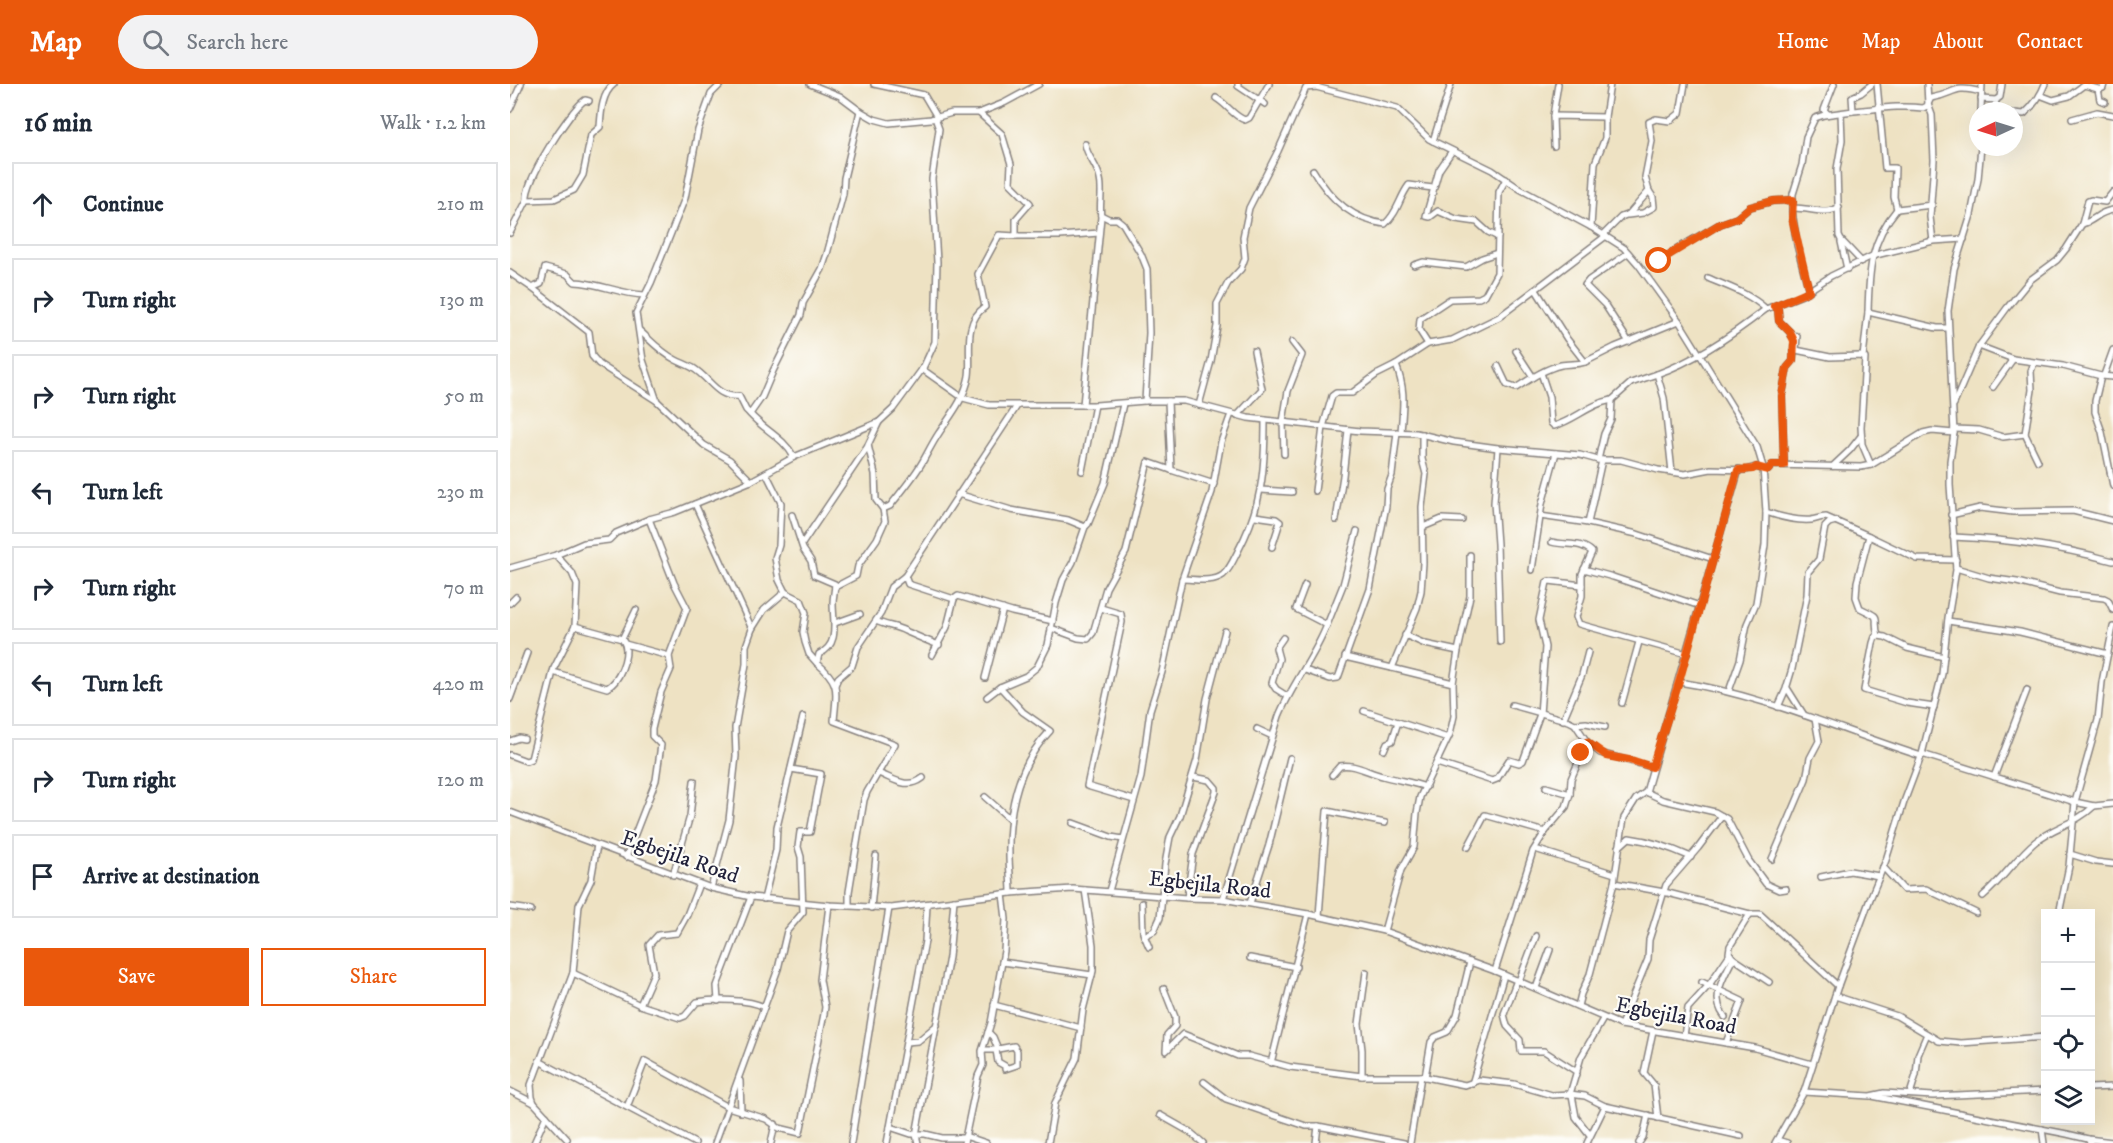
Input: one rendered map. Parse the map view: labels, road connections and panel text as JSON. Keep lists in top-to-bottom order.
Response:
{
  "streets": {
    "street": ["Egbejila Road"]
  },
  "north": "left",
  "page": {
    "header": "Map",
    "search": "Search here",
    "nav": [
      "Home",
      "Map",
      "About",
      "Contact"
    ],
    "heading": ["16 min", "Walk · 1.2 km"],
    "list": [
      ["Continue", "210 m"],
      ["Turn right", "130 m"],
      ["Turn right", "50 m"],
      ["Turn left", "230 m"],
      ["Turn right", "70 m"],
      ["Turn left", "420 m"],
      ["Turn right", "120 m"],
      "Arrive at destination"
    ],
    "map_buttons": ["+", "−"],
    "buttons": ["Save", "Share"]
  }
}
